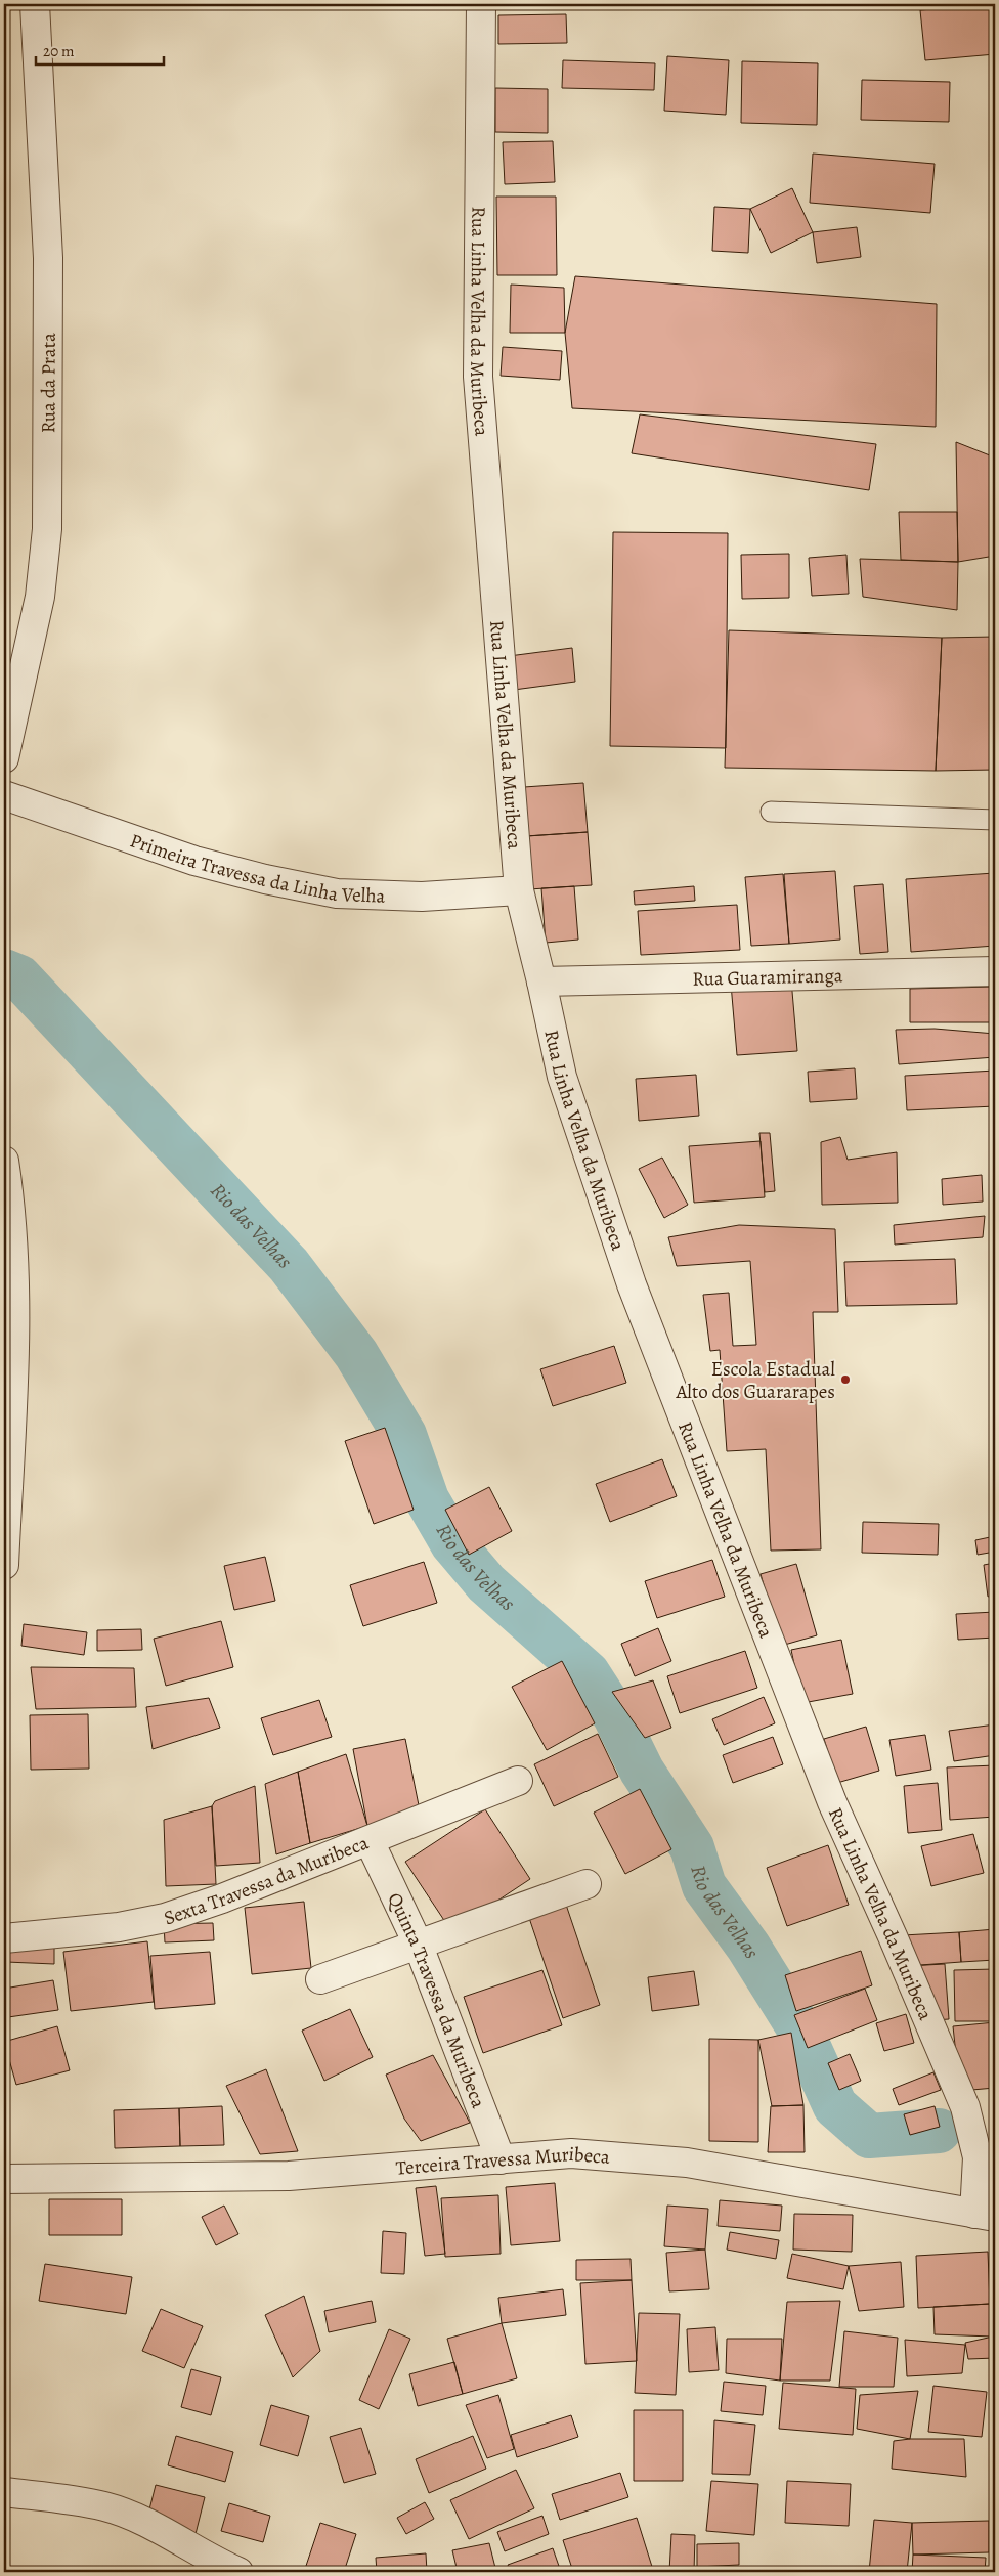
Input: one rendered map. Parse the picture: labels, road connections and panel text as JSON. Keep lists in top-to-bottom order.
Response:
{
  "streets": {
    "street": [
      "Rua Linha Velha da Muribeca",
      "Rua da Prata",
      "Primeira Travessa da Linha Velha",
      "Rua Guaramiranga",
      "Sexta Travessa da Muribeca",
      "Quinta Travessa da Muribeca",
      "Terceira Travessa Muribeca"
    ]
  },
  "crossings": [
    ["Rua Linha Velha da Muribeca", "Primeira Travessa da Linha Velha"],
    ["Rua Linha Velha da Muribeca", "Rua Guaramiranga"],
    ["Rua Linha Velha da Muribeca", "Terceira Travessa Muribeca"],
    ["Sexta Travessa da Muribeca", "Quinta Travessa da Muribeca"],
    ["Quinta Travessa da Muribeca", "Terceira Travessa Muribeca"]
  ],
  "water": ["Rio das Velhas"],
  "places": ["Escola Estadual Alto dos Guararapes"],
  "scale_bar": "20 m"
}
